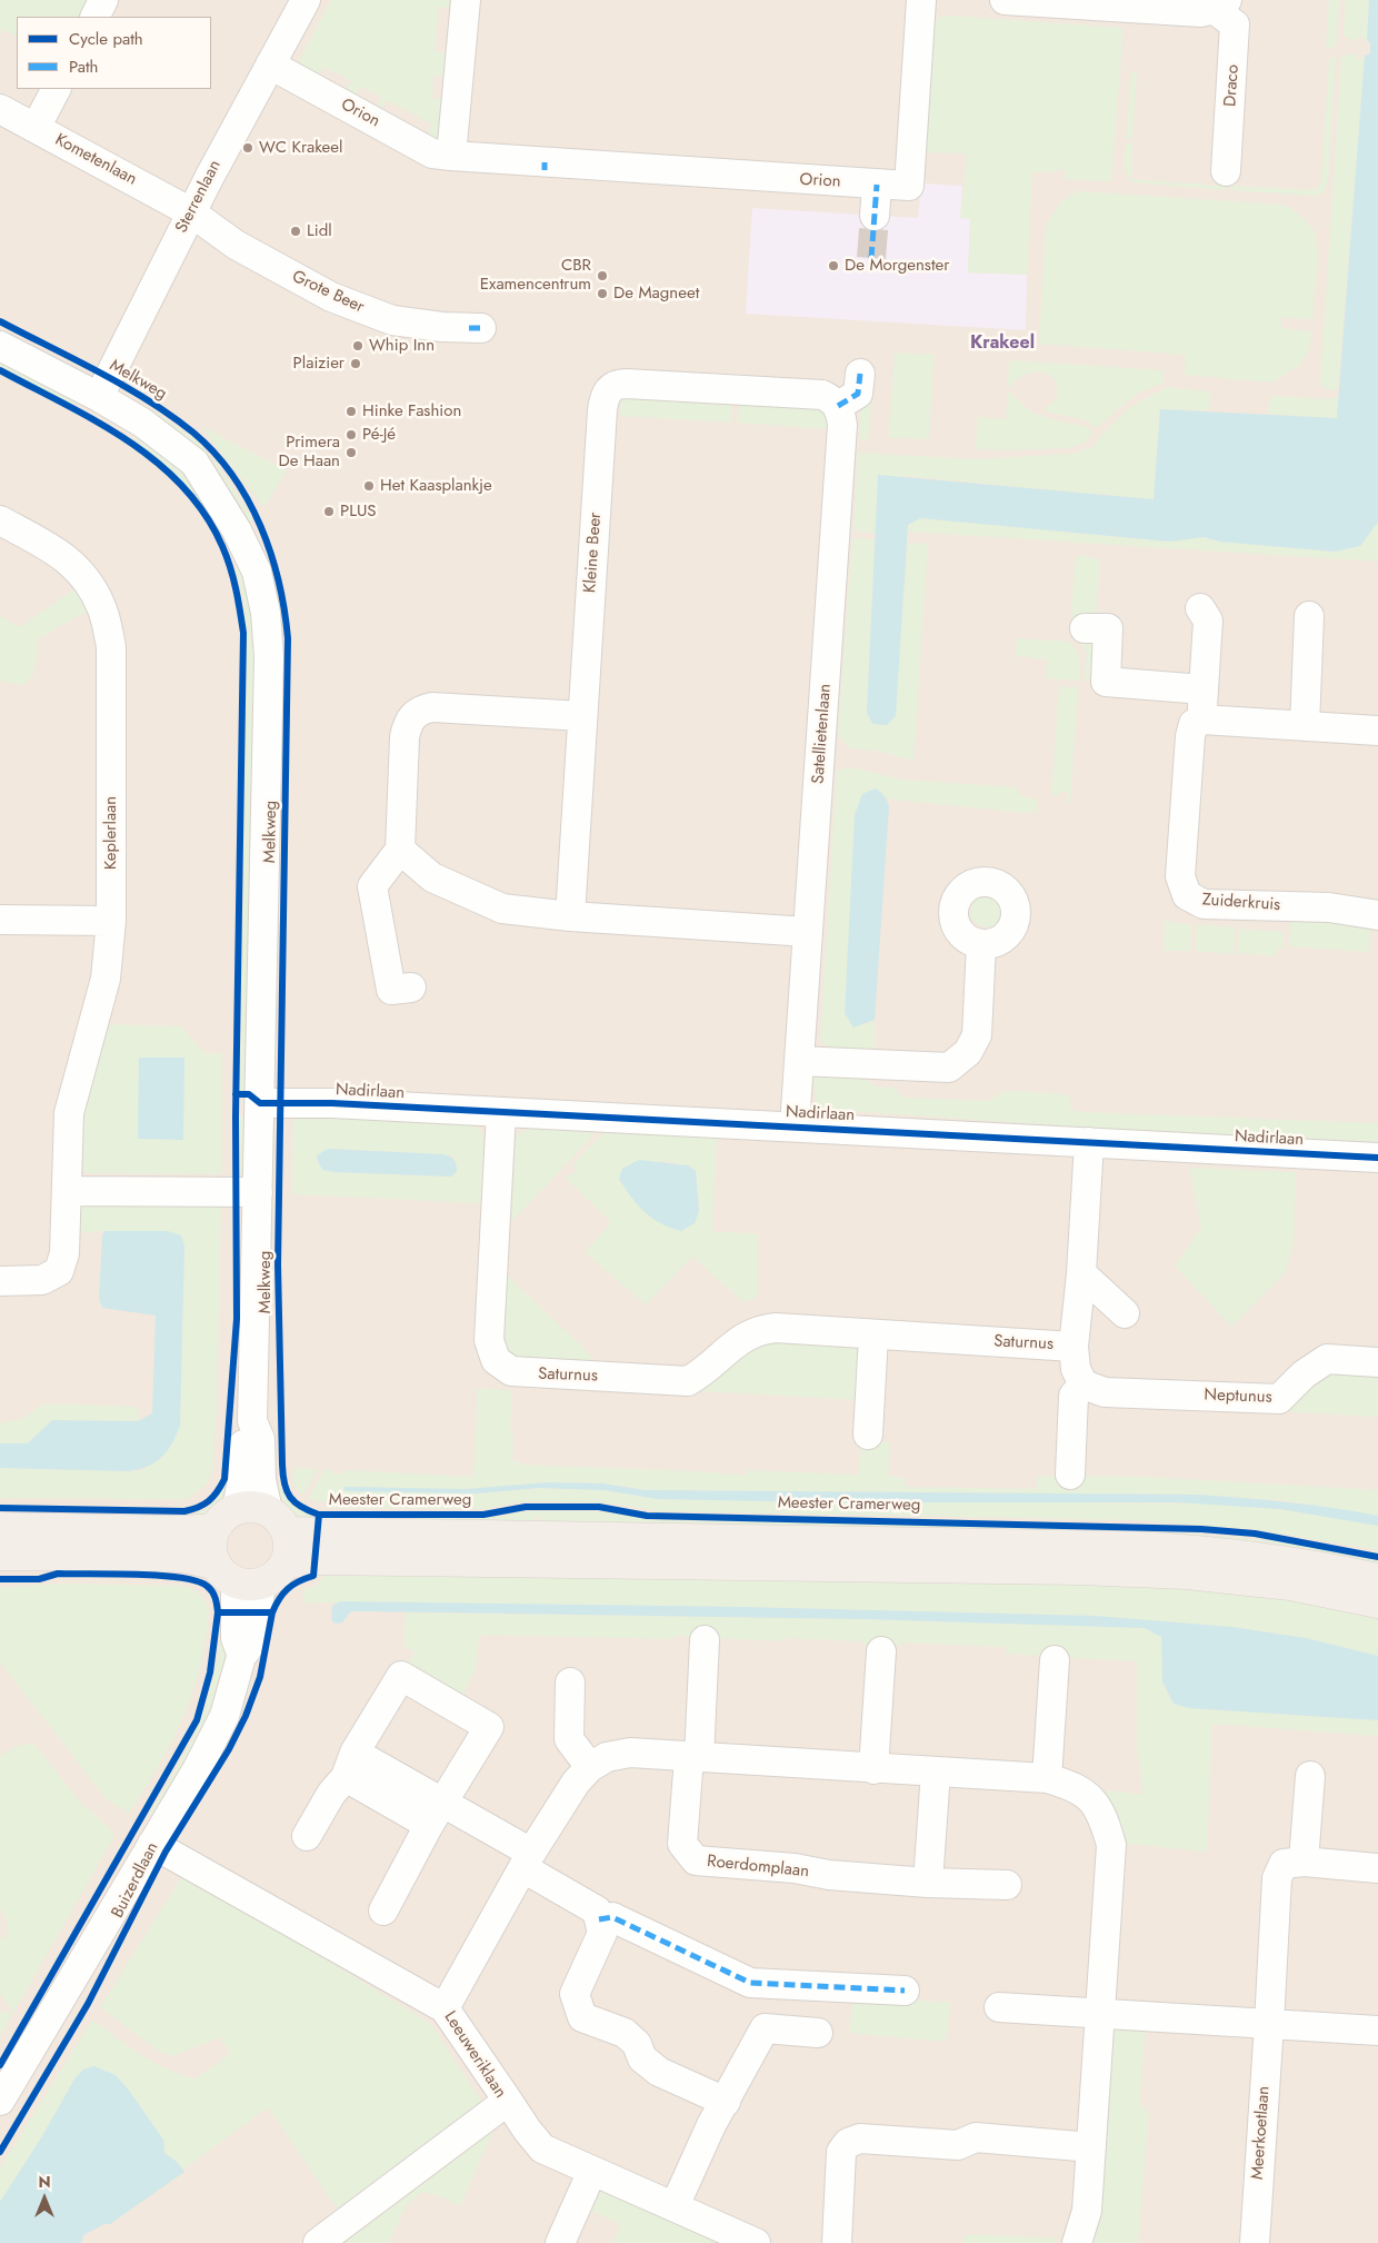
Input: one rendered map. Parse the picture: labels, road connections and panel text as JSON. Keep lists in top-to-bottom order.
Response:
{
  "streets": {
    "main road": ["Meester Cramerweg"],
    "street": [
      "Draco",
      "Orion",
      "Kometenlaan",
      "Sterrenlaan",
      "Grote Beer",
      "Melkweg",
      "Kleine Beer",
      "Satellietenlaan",
      "Keplerlaan",
      "Zuiderkruis",
      "Nadirlaan",
      "Saturnus",
      "Neptunus",
      "Roerdomplaan",
      "Buizerdlaan",
      "Leeuweriklaan",
      "Meerkoetlaan"
    ]
  },
  "crossings": [
    ["Orion", "Sterrenlaan"],
    ["Kometenlaan", "Sterrenlaan"],
    ["Kometenlaan", "Grote Beer"],
    ["Sterrenlaan", "Grote Beer"],
    ["Sterrenlaan", "Melkweg"],
    ["Melkweg", "Nadirlaan"],
    ["Melkweg", "Meester Cramerweg"],
    ["Melkweg", "Buizerdlaan"],
    ["Kleine Beer", "Satellietenlaan"],
    ["Satellietenlaan", "Nadirlaan"],
    ["Nadirlaan", "Saturnus"],
    ["Meester Cramerweg", "Buizerdlaan"],
    ["Buizerdlaan", "Leeuweriklaan"]
  ],
  "districts": ["Krakeel"],
  "places": [
    "WC Krakeel",
    "Lidl",
    "De Morgenster",
    "CBR Examencentrum",
    "De Magneet",
    "Whip Inn",
    "Plaizier",
    "Hinke Fashion",
    "Pé-Jé",
    "Primera De Haan",
    "Het Kaasplankje",
    "PLUS"
  ],
  "legend": ["Cycle path", "Path"],
  "north": "top"
}
